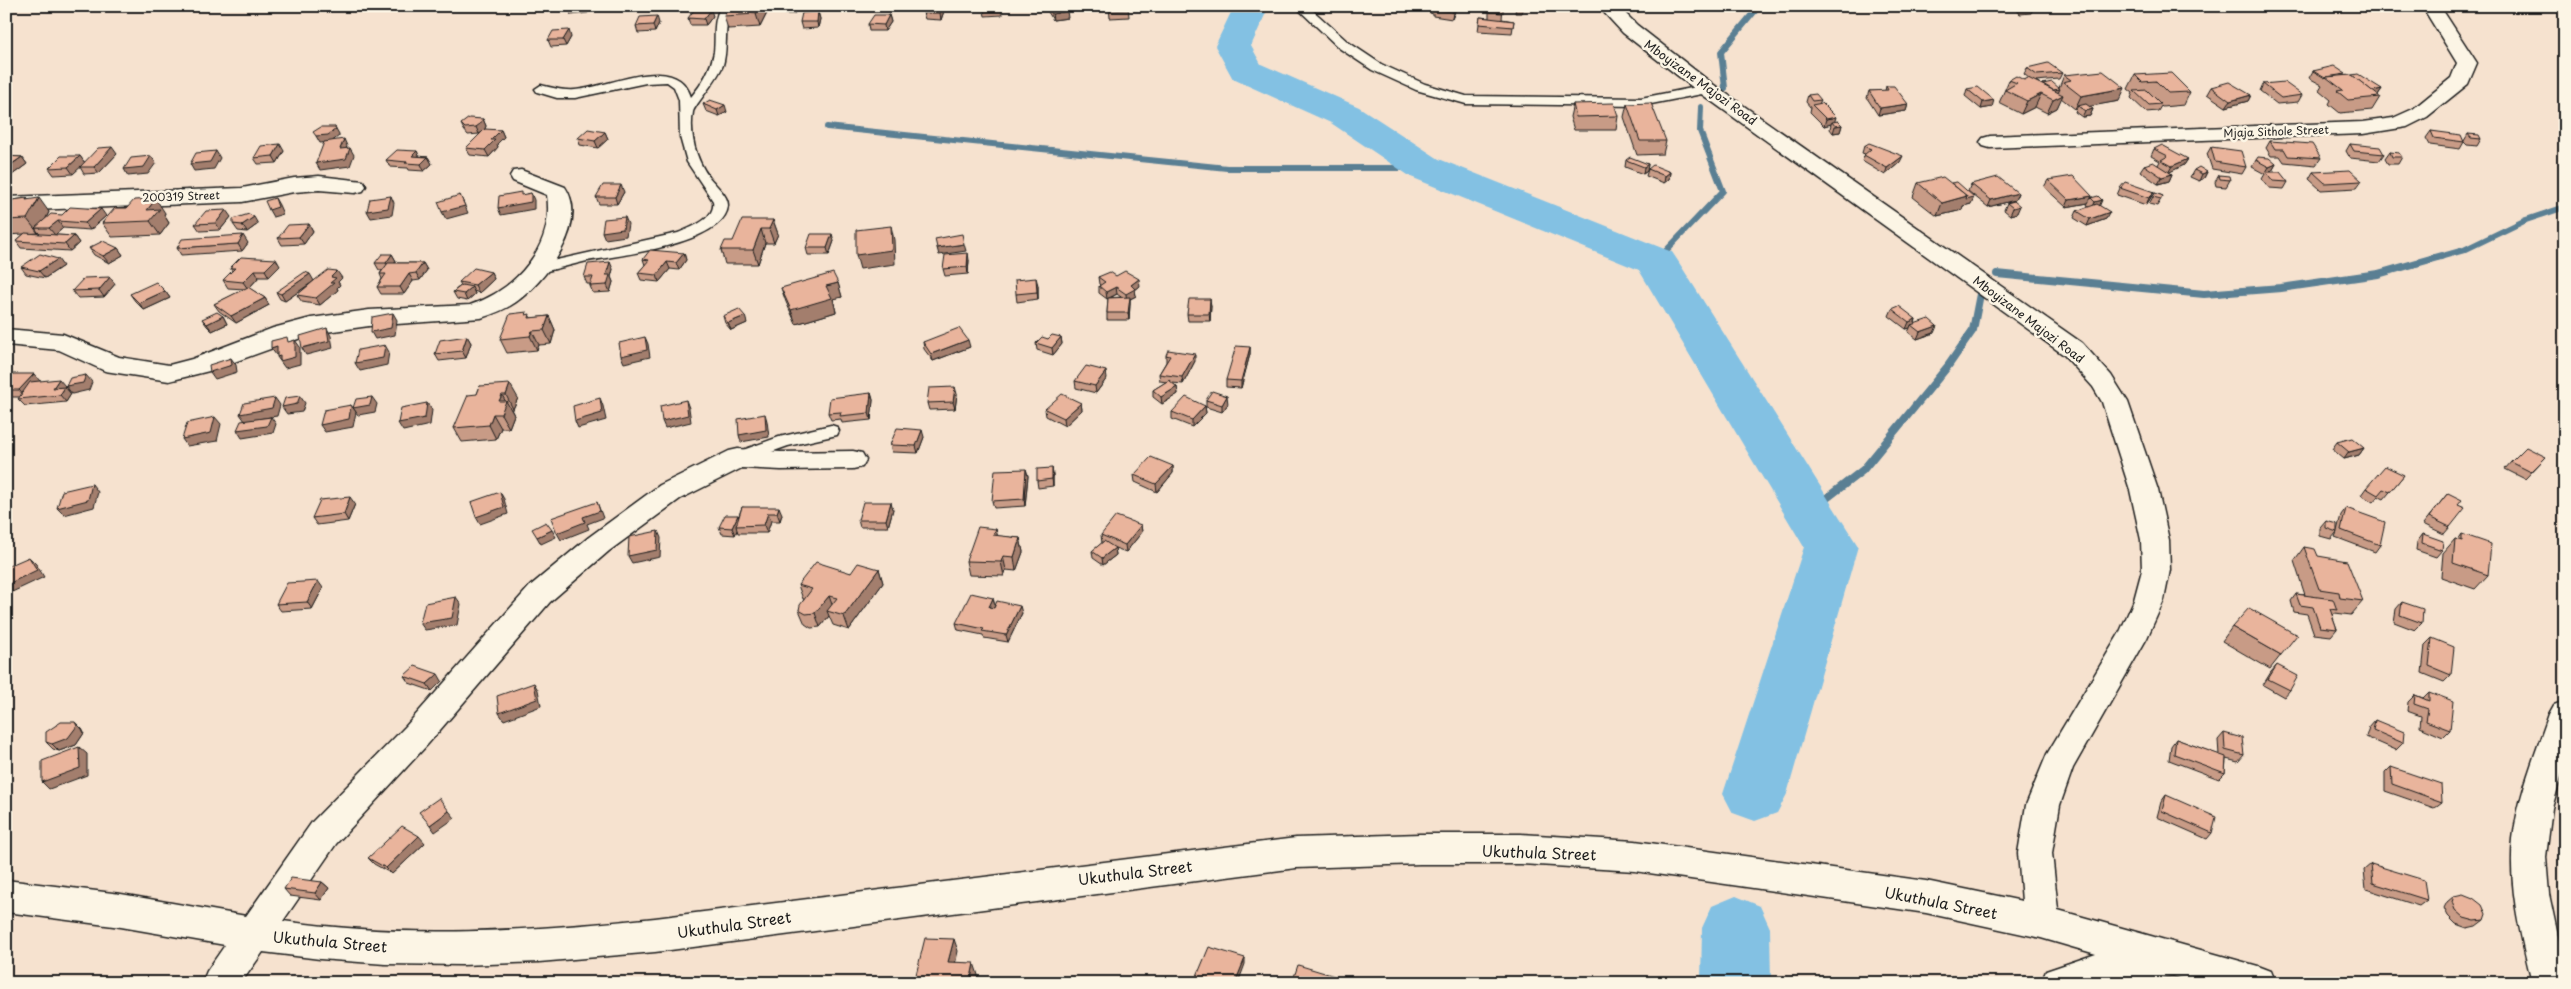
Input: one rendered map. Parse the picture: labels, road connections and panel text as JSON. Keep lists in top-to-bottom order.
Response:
{
  "streets": {
    "street": [
      "Mboyizane Majozi Road",
      "Mjaja Sithole Street",
      "200319 Street",
      "Ukuthula Street"
    ]
  },
  "crossings": [
    ["Mboyizane Majozi Road", "Ukuthula Street"]
  ]
}
